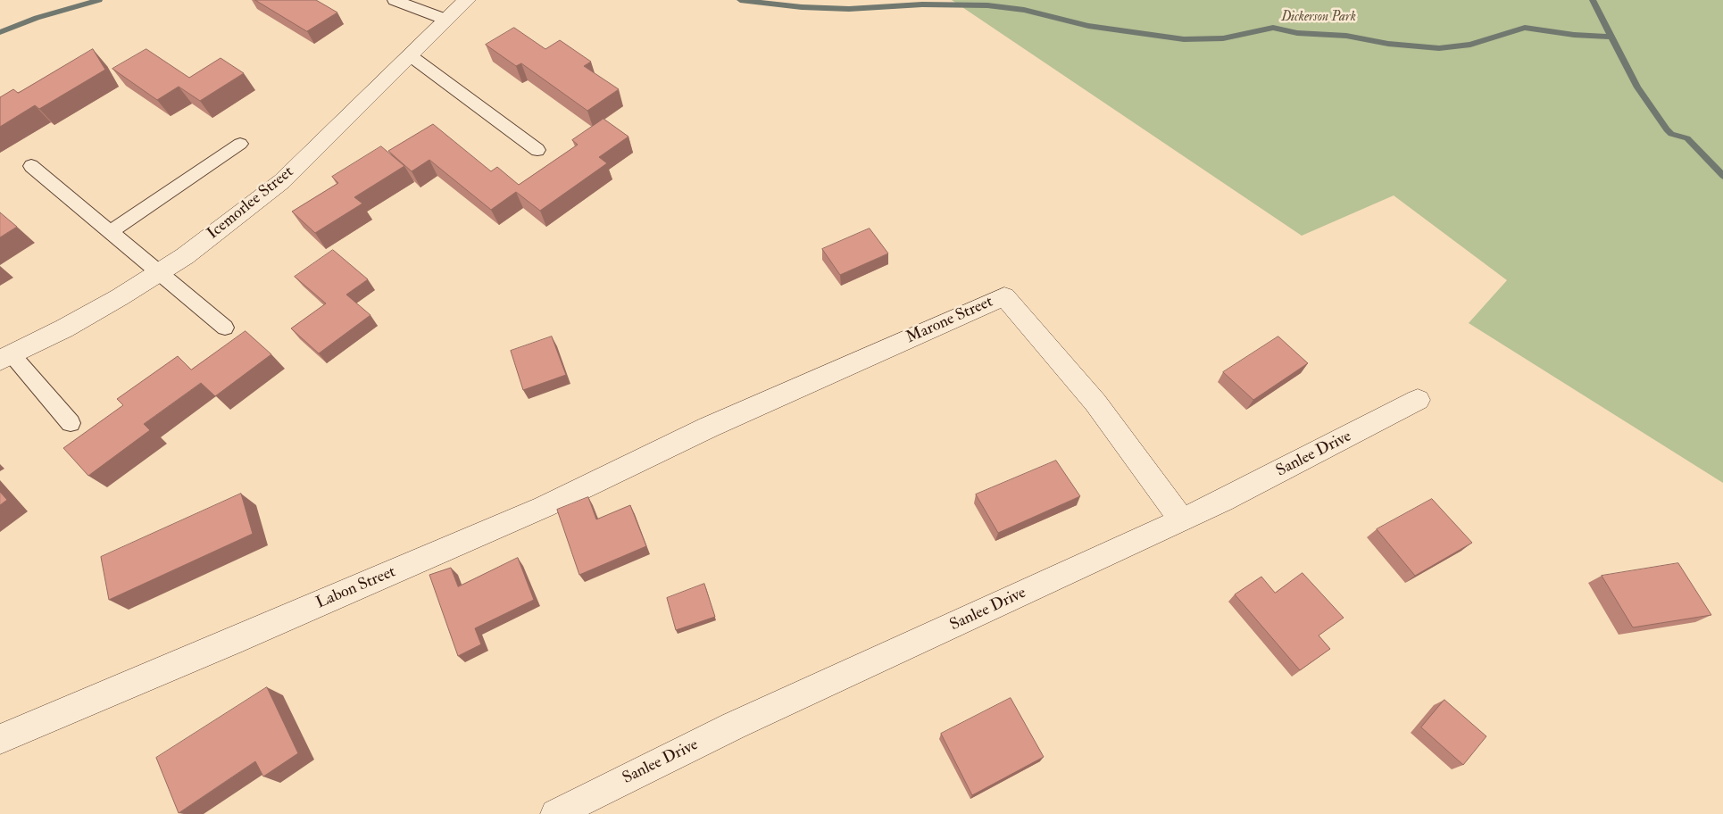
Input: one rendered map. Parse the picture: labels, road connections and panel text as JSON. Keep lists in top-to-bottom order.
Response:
{
  "streets": {
    "street": [
      "Icemorlee Street",
      "Marone Street",
      "Sanlee Drive",
      "Labon Street"
    ]
  },
  "crossings": [
    ["Marone Street", "Sanlee Drive"],
    ["Marone Street", "Labon Street"]
  ],
  "parks": ["Dickerson Park"]
}
